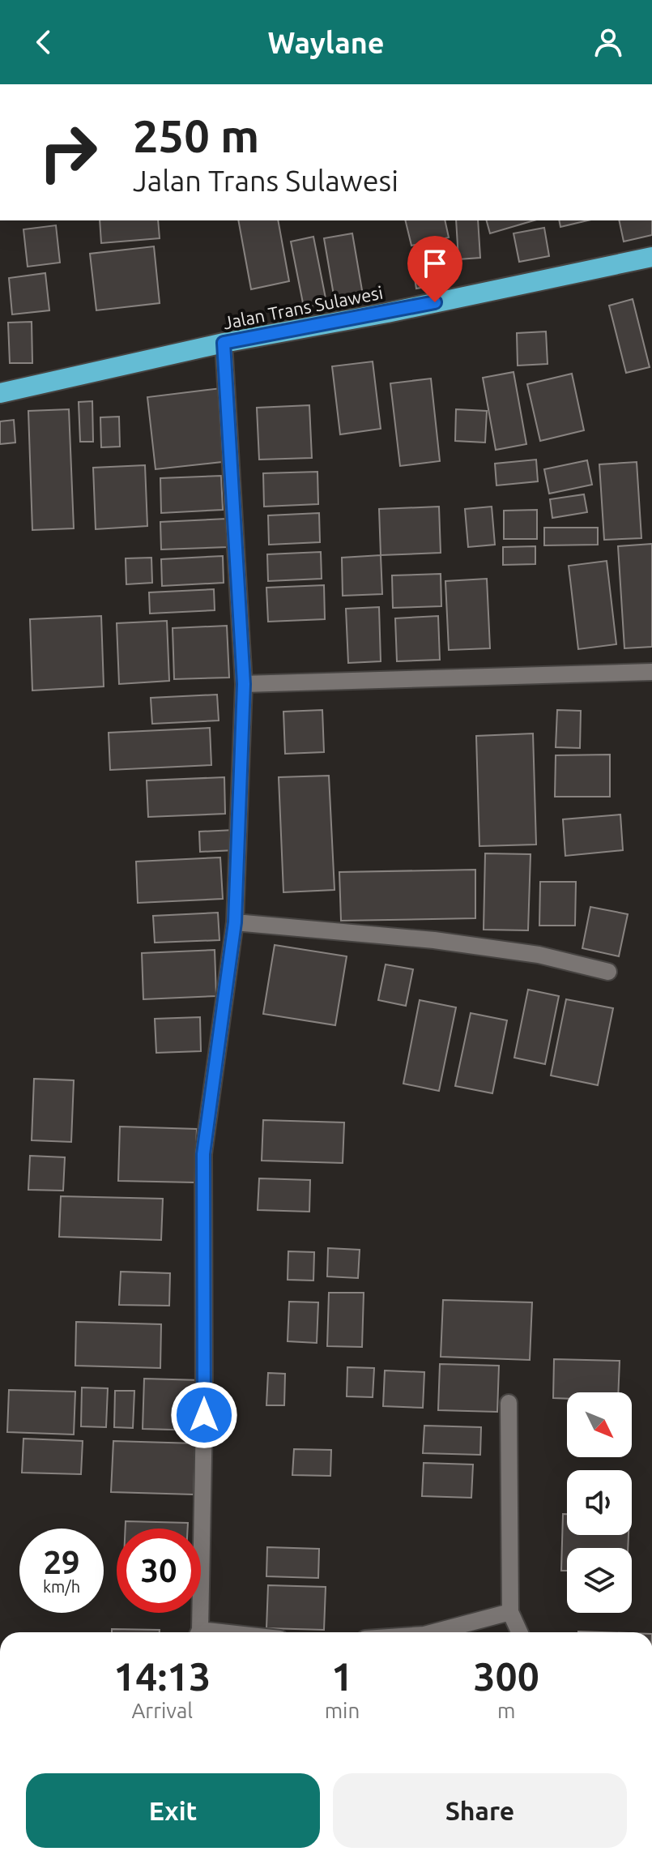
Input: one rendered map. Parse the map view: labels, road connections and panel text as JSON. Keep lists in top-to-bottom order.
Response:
{
  "streets": {
    "highway": ["Jalan Trans Sulawesi"]
  },
  "north": "bottom right",
  "page": {
    "header": "Waylane",
    "turn": ["250 m", "Jalan Trans Sulawesi"],
    "speed": "29 km/h",
    "limit": "30",
    "eta": [
      "14:13",
      "Arrival",
      "1",
      "min",
      "300",
      "m"
    ],
    "buttons": ["Exit", "Share"]
  }
}
